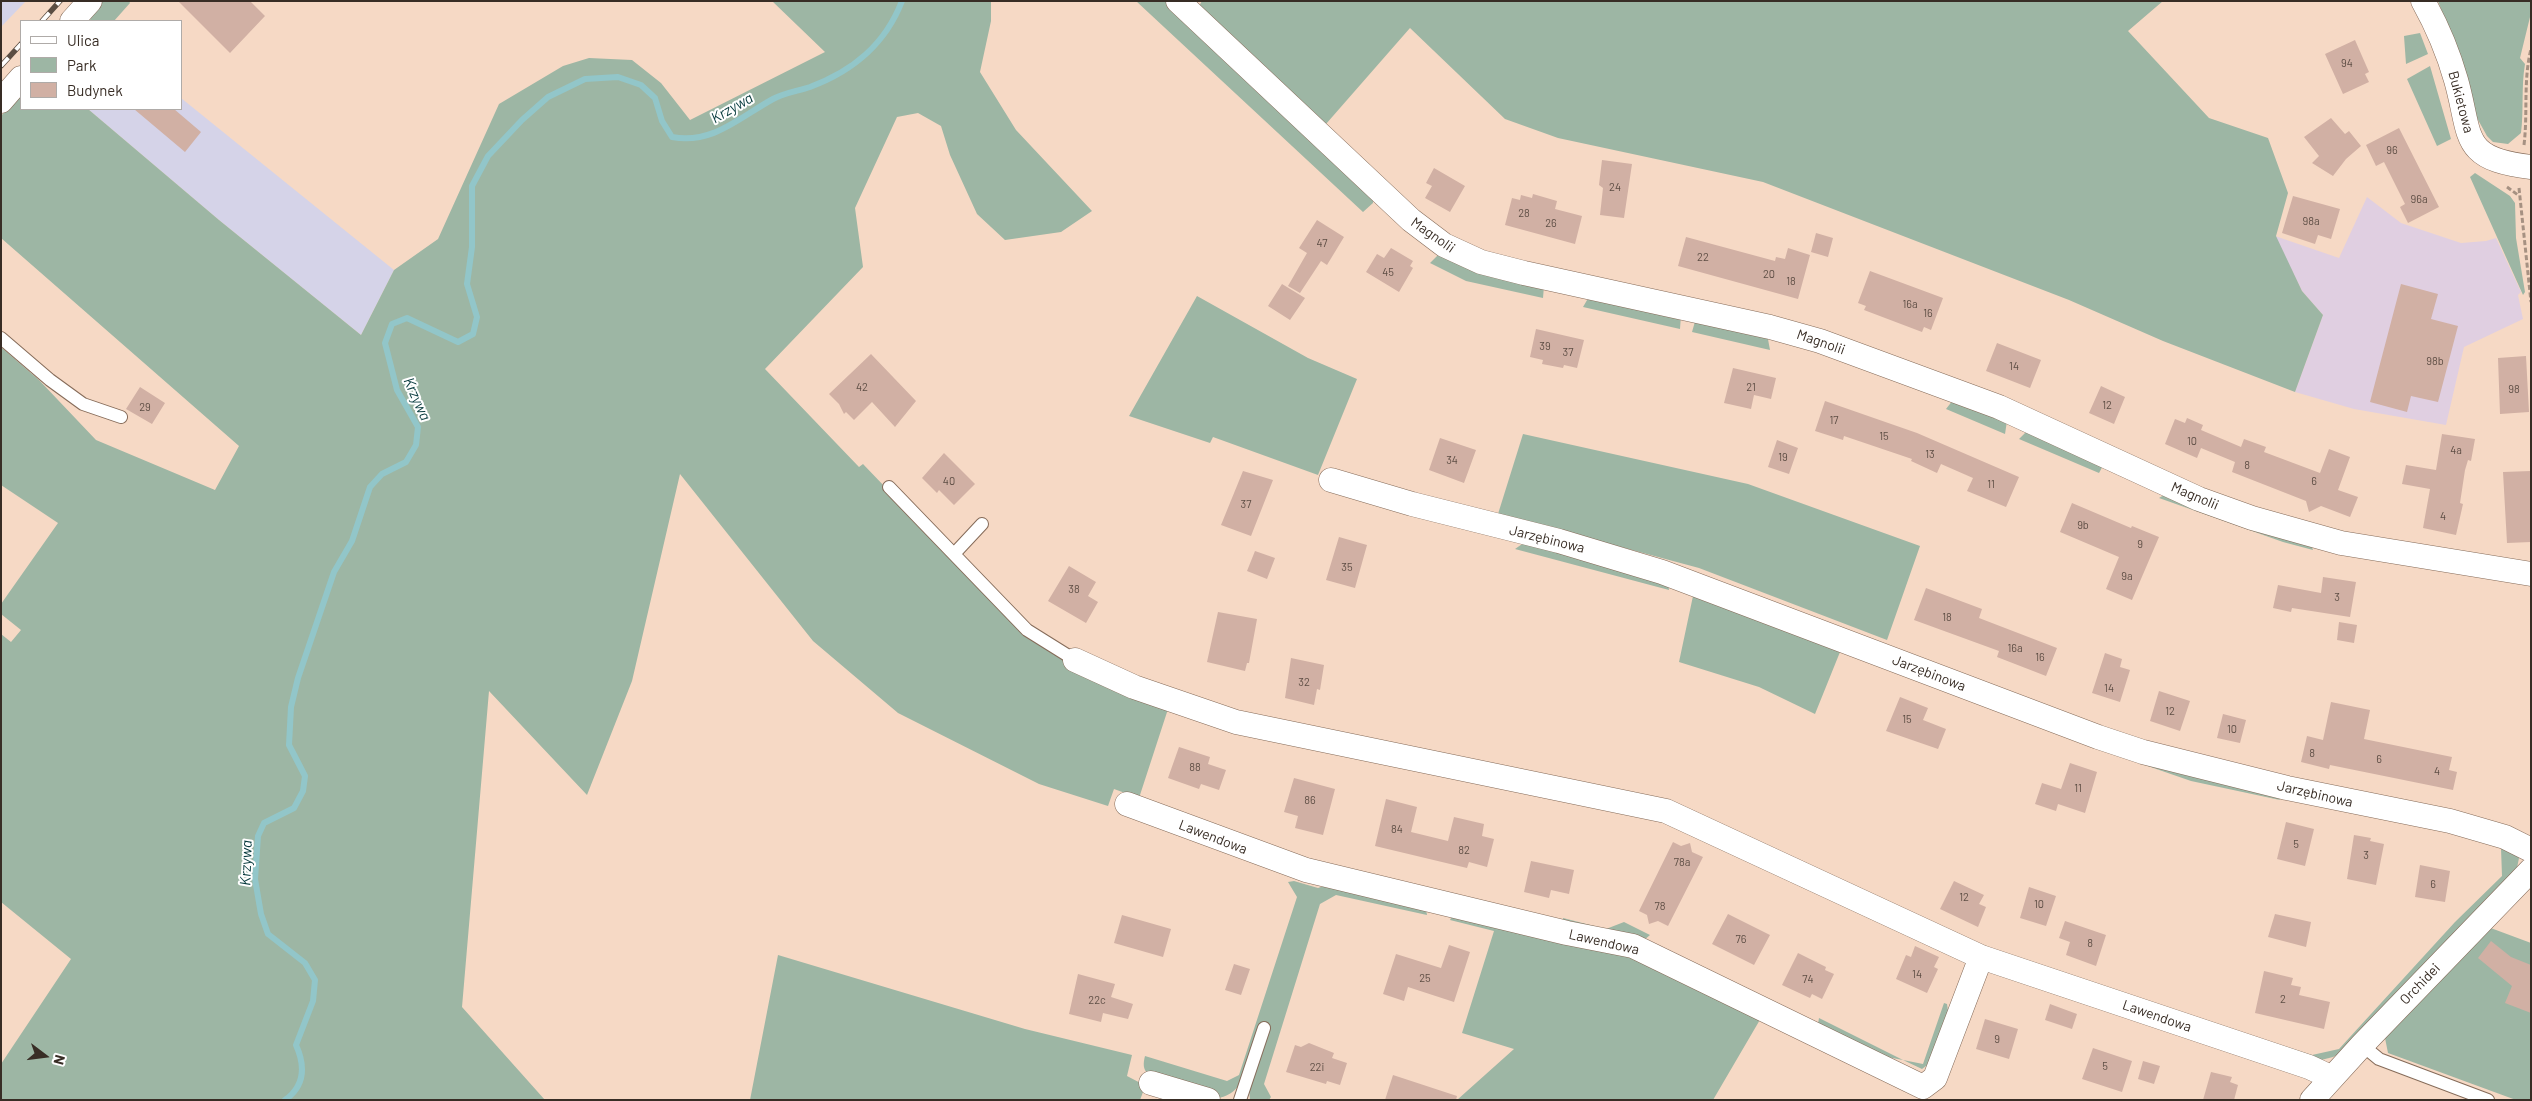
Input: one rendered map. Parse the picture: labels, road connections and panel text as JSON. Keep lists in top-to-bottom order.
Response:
{
  "streets": {
    "street": [
      "Bukietowa",
      "Magnolii",
      "Jarzębinowa",
      "Lawendowa",
      "Orchidei"
    ]
  },
  "crossings": [
    ["Lawendowa", "Orchidei"]
  ],
  "water": ["Krzywa"],
  "house_numbers": [
    "94",
    "96",
    "24",
    "96a",
    "28",
    "98a",
    "26",
    "47",
    "22",
    "45",
    "20",
    "18",
    "16a",
    "16",
    "39",
    "37",
    "98b",
    "14",
    "42",
    "21",
    "98",
    "12",
    "29",
    "17",
    "15",
    "10",
    "4a",
    "13",
    "19",
    "34",
    "8",
    "40",
    "6",
    "11",
    "37",
    "4",
    "9b",
    "9",
    "35",
    "9a",
    "38",
    "3",
    "18",
    "16a",
    "16",
    "32",
    "14",
    "12",
    "15",
    "10",
    "8",
    "6",
    "88",
    "4",
    "11",
    "86",
    "84",
    "5",
    "82",
    "3",
    "78a",
    "6",
    "12",
    "10",
    "78",
    "76",
    "8",
    "14",
    "25",
    "74",
    "2",
    "22c",
    "9",
    "5",
    "22i"
  ],
  "legend": ["Ulica", "Park", "Budynek"],
  "north": "right"
}
